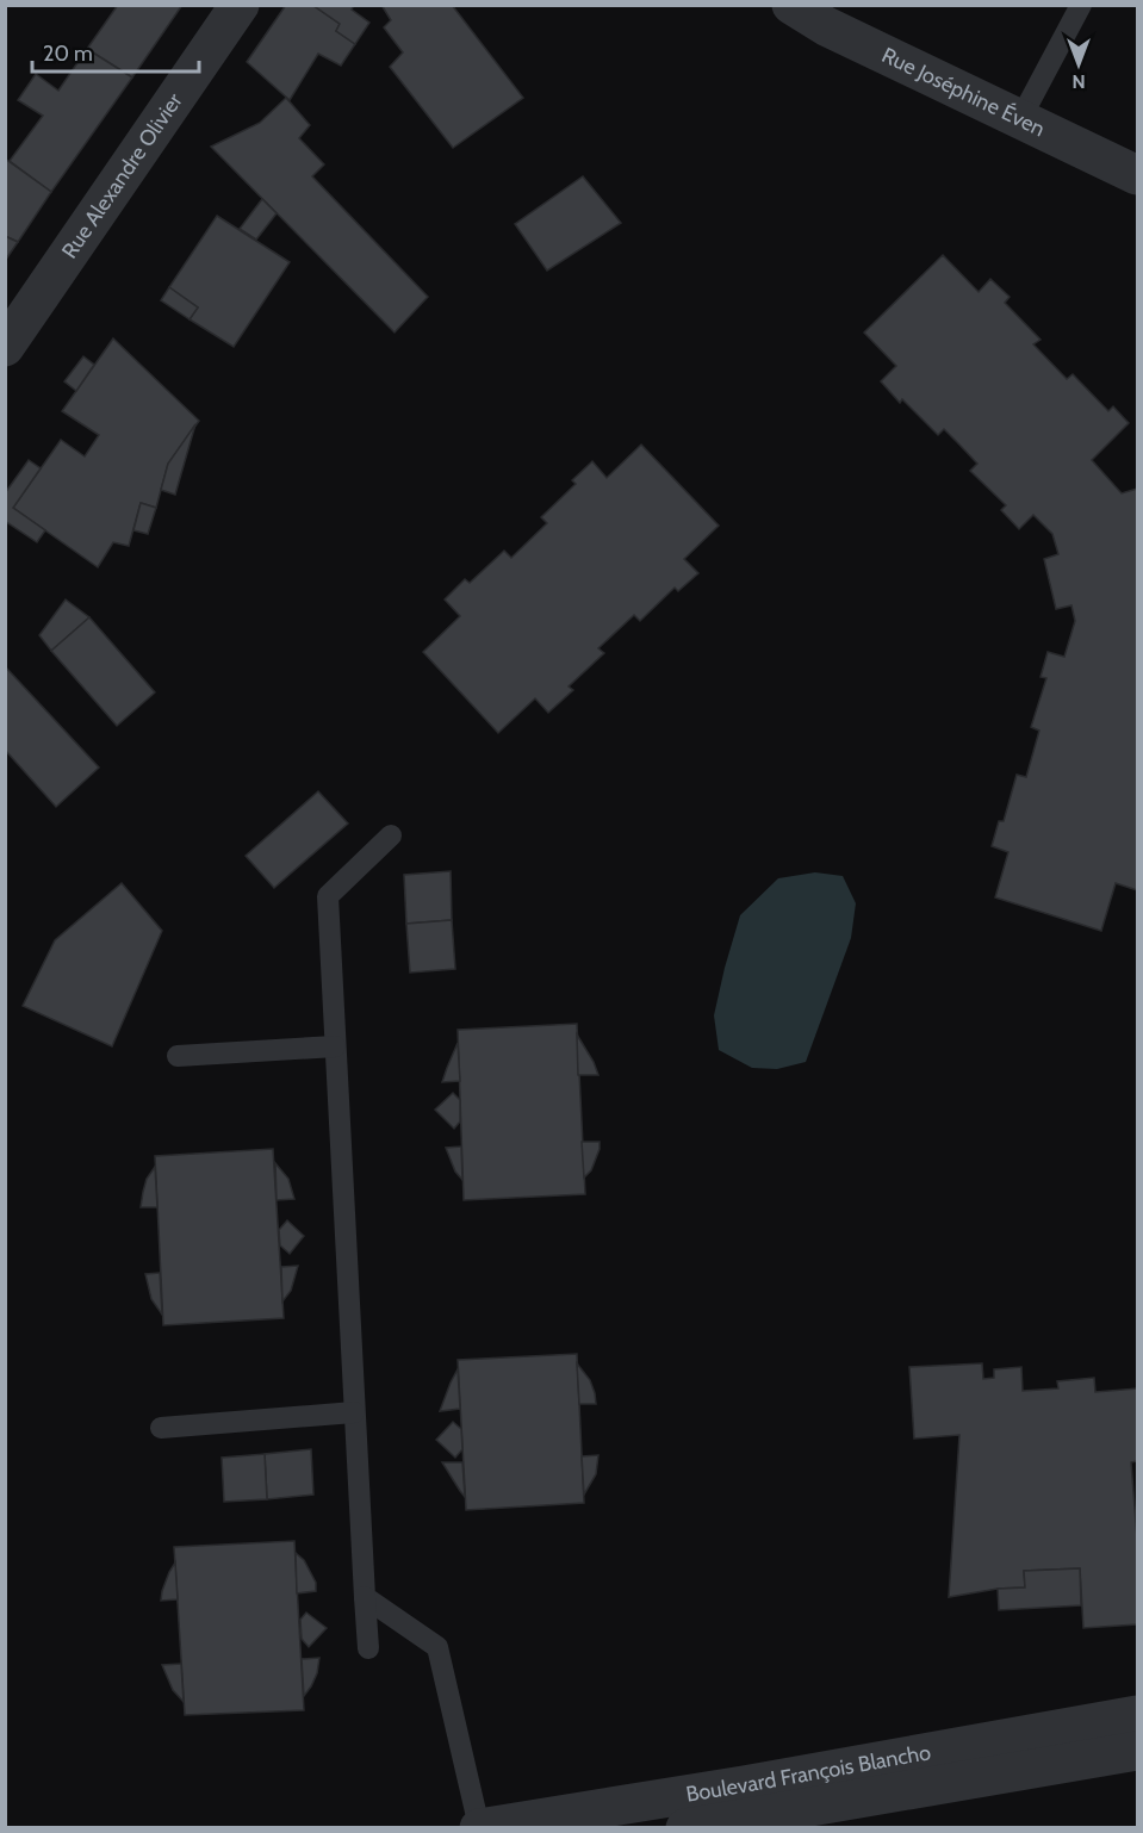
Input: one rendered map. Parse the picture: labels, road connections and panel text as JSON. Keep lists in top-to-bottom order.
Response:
{
  "streets": {
    "street": ["Rue Joséphine Éven", "Rue Alexandre Olivier", "Boulevard François Blancho"]
  },
  "scale_bar": "20 m",
  "north": "bottom"
}
